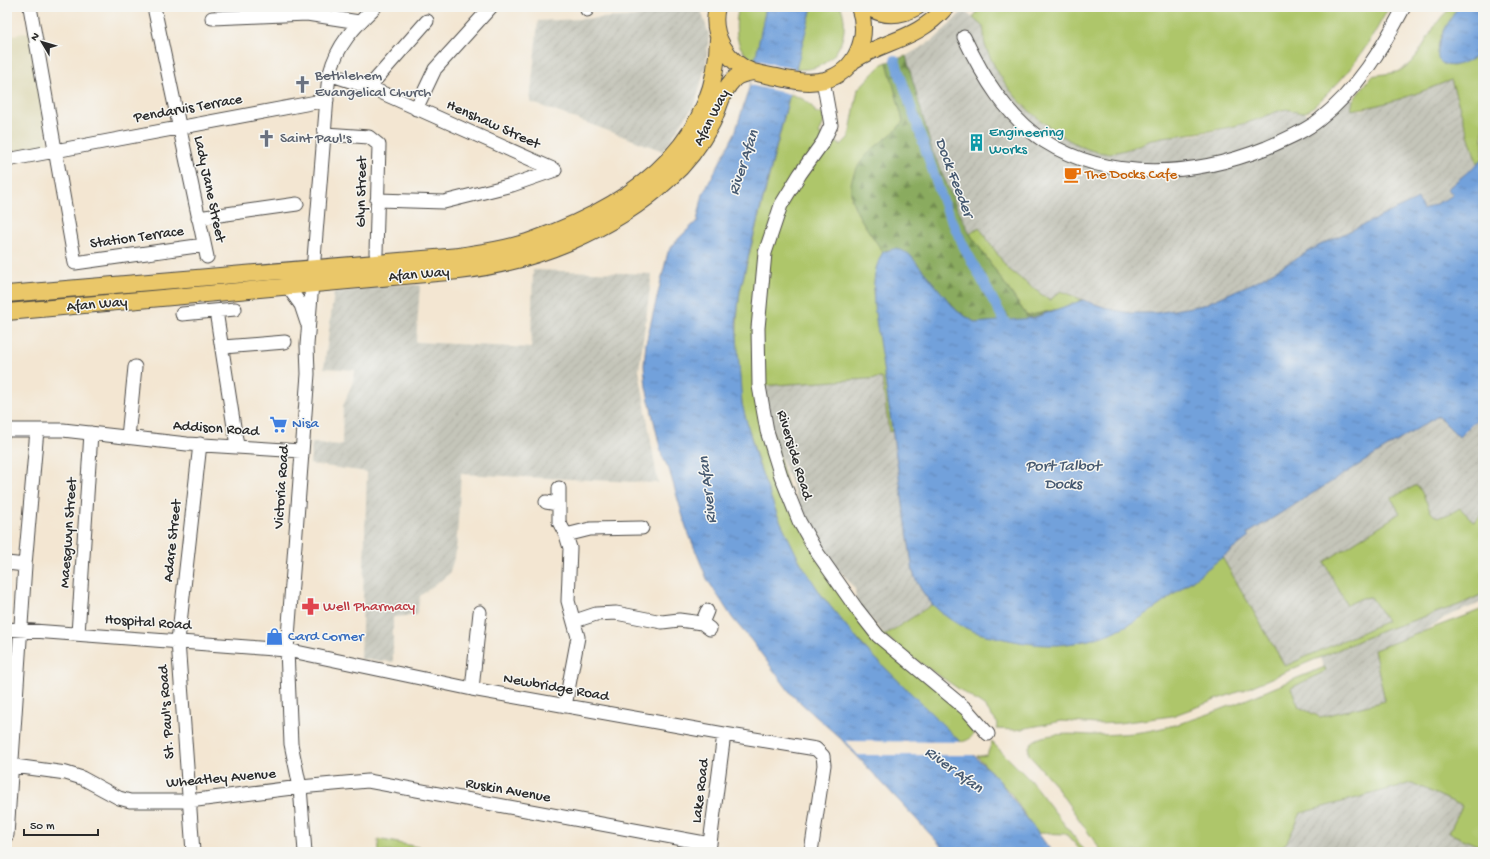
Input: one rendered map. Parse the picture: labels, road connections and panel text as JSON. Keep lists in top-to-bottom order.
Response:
{
  "streets": {
    "main road": ["Afan Way"],
    "street": [
      "Pendarvis Terrace",
      "Henshaw Street",
      "Lady Jane Street",
      "Glyn Street",
      "Station Terrace",
      "Addison Road",
      "Riverside Road",
      "Victoria Road",
      "Maesgwyn Street",
      "Adare Street",
      "Hospital Road",
      "Newbridge Road",
      "St. Paul's Road",
      "Wheatley Avenue",
      "Ruskin Avenue",
      "Lake Road"
    ]
  },
  "crossings": [
    ["Pendarvis Terrace", "Lady Jane Street"],
    ["Pendarvis Terrace", "Station Terrace"],
    ["Pendarvis Terrace", "Victoria Road"],
    ["Afan Way", "Victoria Road"],
    ["Henshaw Street", "Glyn Street"],
    ["Henshaw Street", "Victoria Road"],
    ["Lady Jane Street", "Station Terrace"],
    ["Glyn Street", "Victoria Road"],
    ["Addison Road", "Victoria Road"],
    ["Addison Road", "Maesgwyn Street"],
    ["Addison Road", "Adare Street"],
    ["Victoria Road", "Hospital Road"],
    ["Victoria Road", "Newbridge Road"],
    ["Victoria Road", "Wheatley Avenue"],
    ["Victoria Road", "Ruskin Avenue"],
    ["Maesgwyn Street", "Hospital Road"],
    ["Adare Street", "Hospital Road"],
    ["Adare Street", "St. Paul's Road"],
    ["Hospital Road", "Newbridge Road"],
    ["Hospital Road", "St. Paul's Road"],
    ["Newbridge Road", "Lake Road"],
    ["St. Paul's Road", "Wheatley Avenue"],
    ["Wheatley Avenue", "Ruskin Avenue"],
    ["Ruskin Avenue", "Lake Road"]
  ],
  "water": ["River Afan", "Dock Feeder", "Port Talbot Docks"],
  "places": {
    "church": ["Bethlehem Evangelical Church", "Saint Paul's"],
    "building": ["Engineering Works"],
    "cafe": ["The Docks Cafe"],
    "supermarket": ["Nisa"],
    "pharmacy": ["Well Pharmacy"],
    "shop": ["Card Corner"]
  },
  "scale_bar": "50 m",
  "north": "top left"
}
